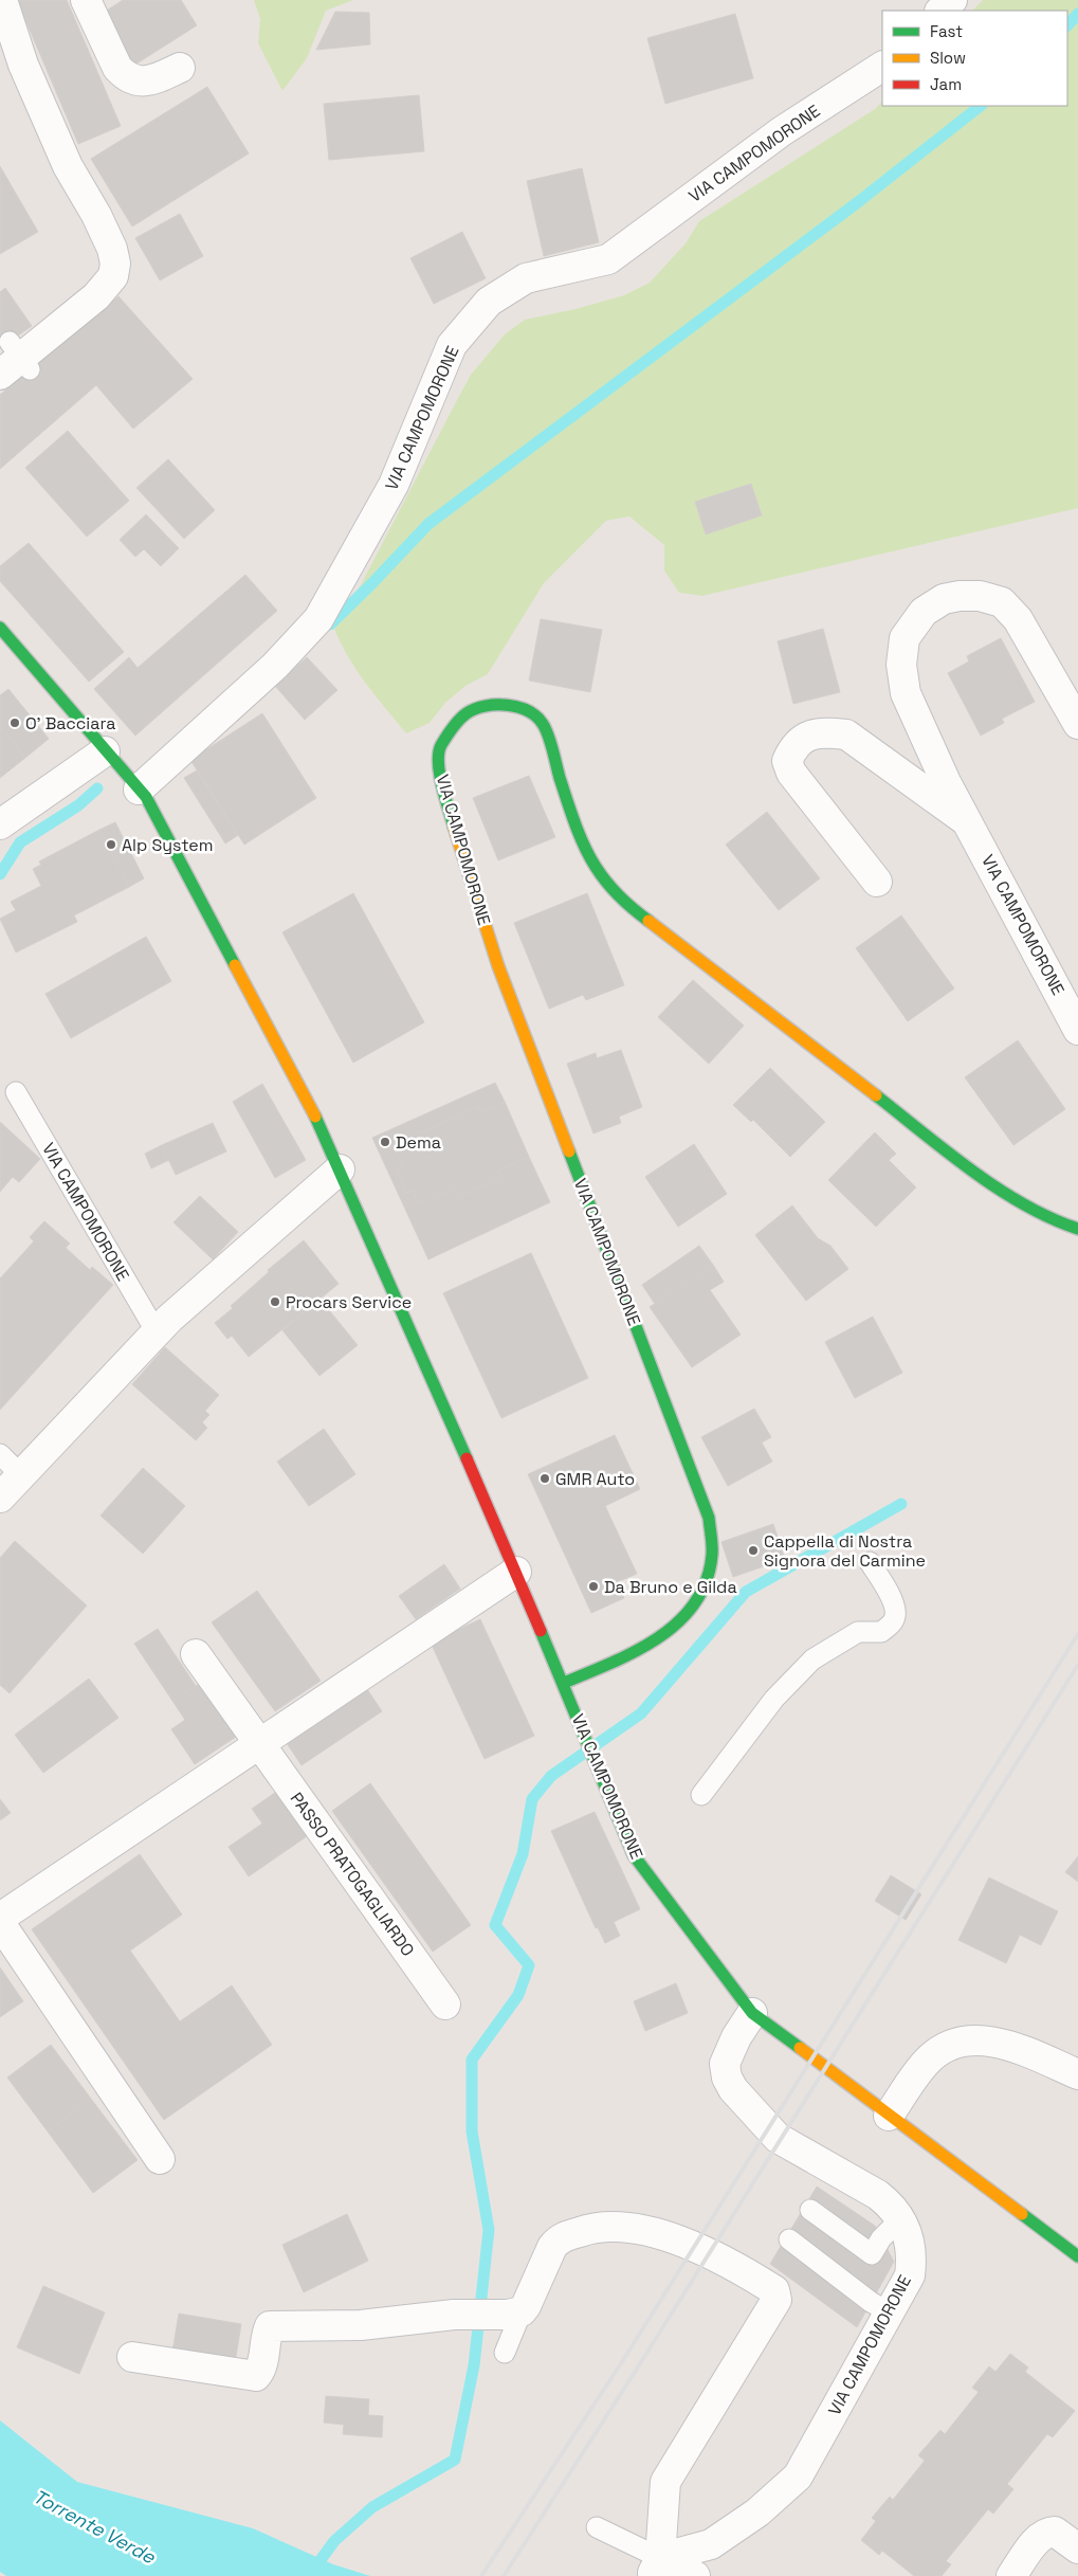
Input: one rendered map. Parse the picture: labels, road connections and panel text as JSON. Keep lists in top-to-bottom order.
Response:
{
  "streets": {
    "main road": ["VIA CAMPOMORONE"],
    "street": ["PASSO PRATOGAGLIARDO"]
  },
  "water": ["Torrente Verde"],
  "places": [
    "O' Bacciara",
    "Alp System",
    "Dema",
    "Procars Service",
    "GMR Auto",
    "Cappella di Nostra Signora del Carmine",
    "Da Bruno e Gilda"
  ],
  "legend": ["Fast", "Slow", "Jam"]
}
